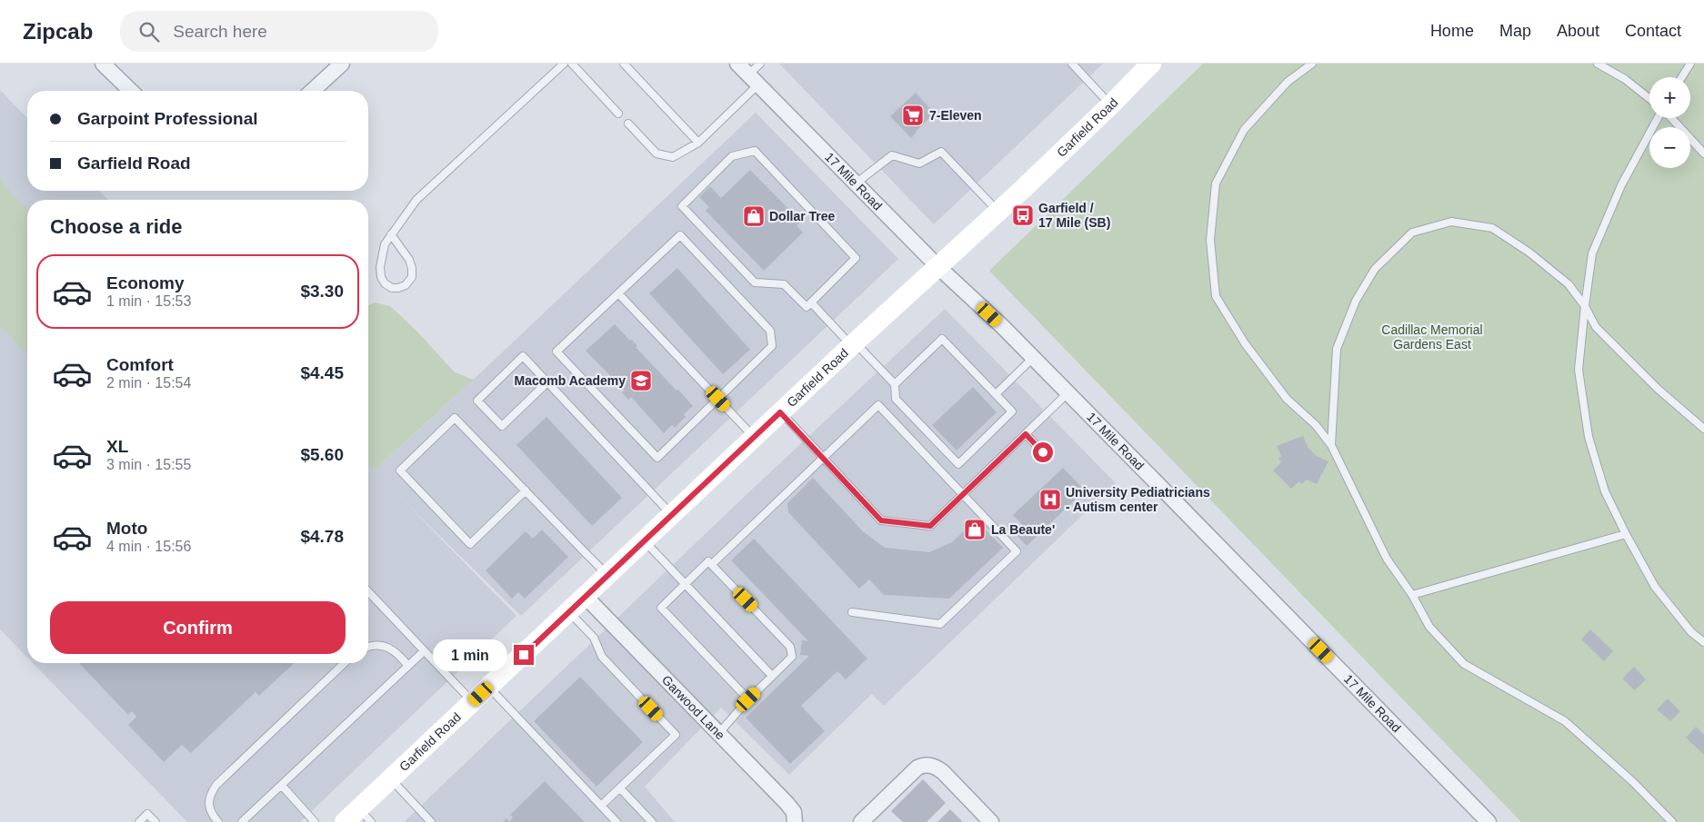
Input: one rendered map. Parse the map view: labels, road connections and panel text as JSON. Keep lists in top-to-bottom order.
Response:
{
  "streets": {
    "main road": ["Garfield Road"],
    "street": ["17 Mile Road", "Garwood Lane"]
  },
  "crossings": [
    ["Garfield Road", "17 Mile Road"],
    ["Garfield Road", "Garwood Lane"]
  ],
  "parks": ["Cadillac Memorial Gardens East"],
  "places": {
    "supermarket": ["7-Eleven"],
    "bus stop": ["Garfield / 17 Mile (SB)"],
    "shop": ["Dollar Tree", "La Beaute'"],
    "school or university": ["Macomb Academy"],
    "hospital": ["University Pediatricians - Autism center"]
  },
  "page": {
    "header": "Zipcab",
    "search": "Search here",
    "nav": [
      "Home",
      "Map",
      "About",
      "Contact"
    ],
    "map_buttons": ["+", "−"],
    "banner": ["Garpoint Professional", "Garfield Road"],
    "heading": "Choose a ride",
    "list": [
      {
        "name": "Economy",
        "note": "1 min · 15:53",
        "value": "$3.30"
      },
      {
        "name": "Comfort",
        "note": "2 min · 15:54",
        "value": "$4.45"
      },
      {
        "name": "XL",
        "note": "3 min · 15:55",
        "value": "$5.60"
      },
      {
        "name": "Moto",
        "note": "4 min · 15:56",
        "value": "$4.78"
      }
    ],
    "buttons": "Confirm",
    "bubble": "1 min"
  }
}
